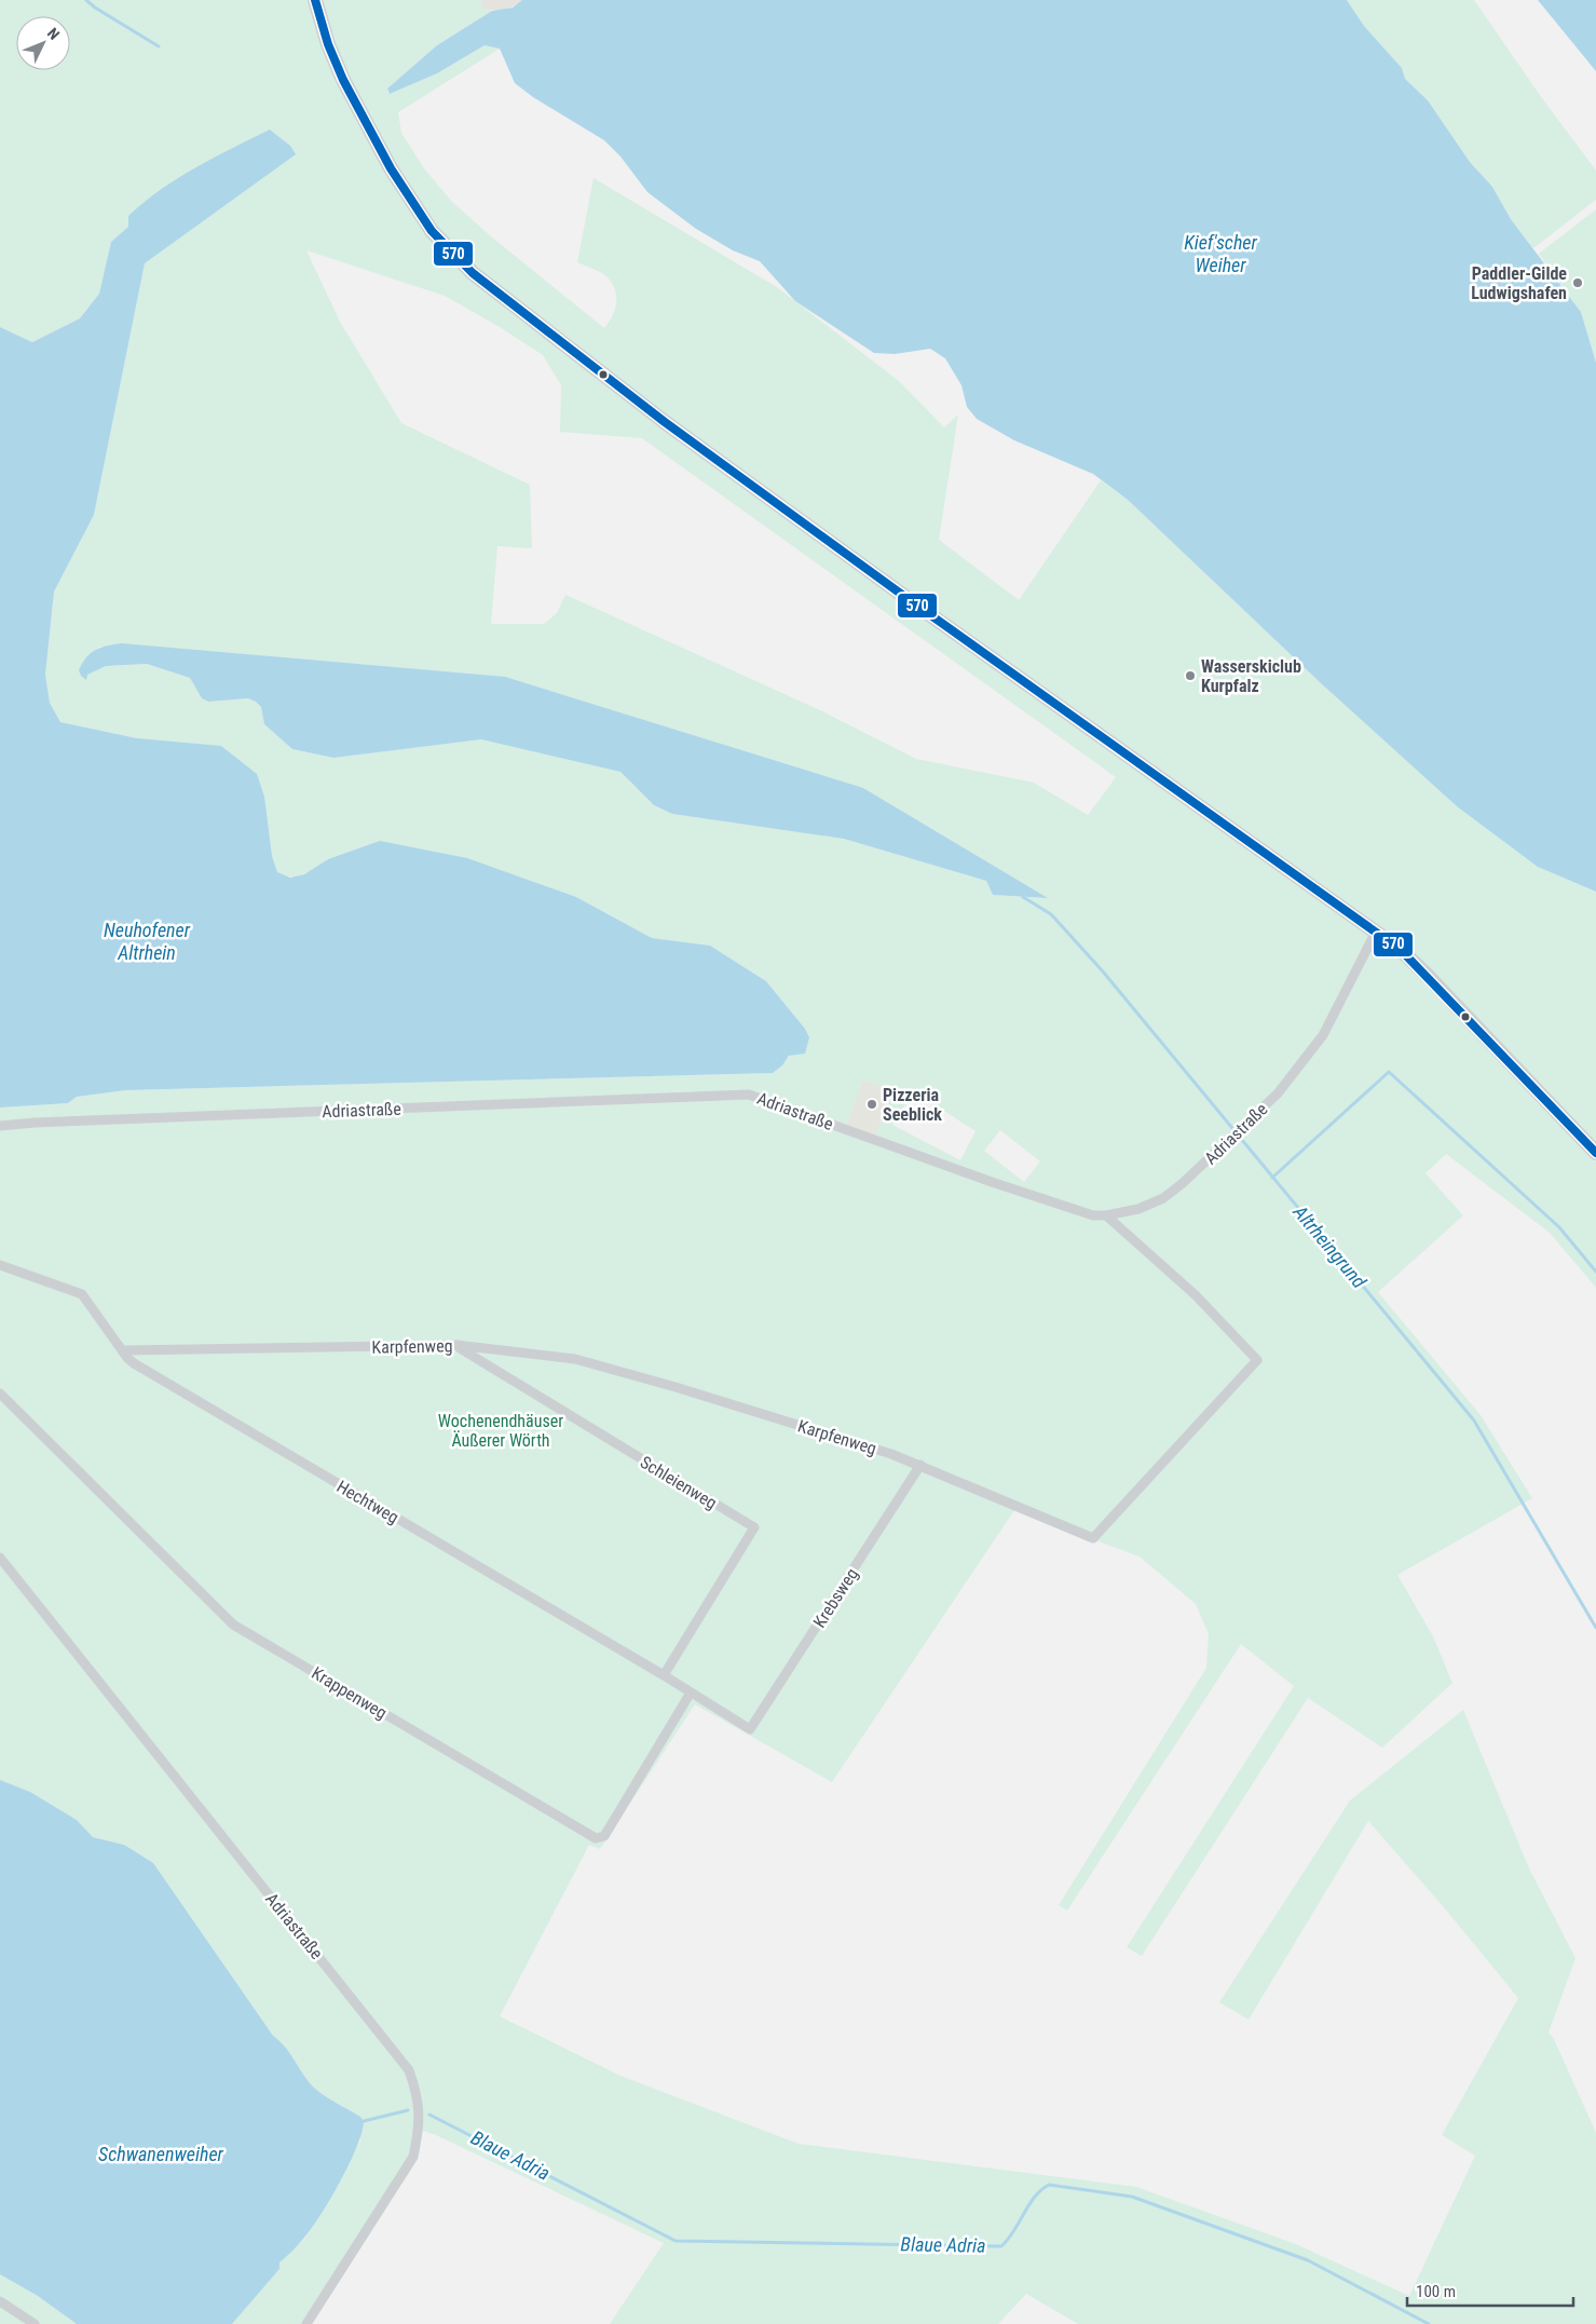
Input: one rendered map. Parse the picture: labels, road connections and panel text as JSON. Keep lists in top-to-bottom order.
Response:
{
  "streets": {
    "street": [
      "Adriastraße",
      "Karpfenweg",
      "Schleienweg",
      "Hechtweg",
      "Krebsweg",
      "Krappenweg"
    ]
  },
  "crossings": [
    ["Adriastraße", "Karpfenweg"],
    ["Karpfenweg", "Schleienweg"],
    ["Karpfenweg", "Hechtweg"],
    ["Karpfenweg", "Krebsweg"],
    ["Schleienweg", "Hechtweg"],
    ["Hechtweg", "Krebsweg"],
    ["Hechtweg", "Krappenweg"]
  ],
  "water": [
    "Kief'scher Weiher",
    "Neuhofener Altrhein",
    "Altrheingrund",
    "Schwanenweiher",
    "Blaue Adria"
  ],
  "parks": ["Wochenendhäuser Äußerer Wörth"],
  "places": ["Paddler-Gilde Ludwigshafen", "Wasserskiclub Kurpfalz", "Pizzeria Seeblick"],
  "lines": ["transit line 570"],
  "scale_bar": "100 m",
  "north": "top right"
}
